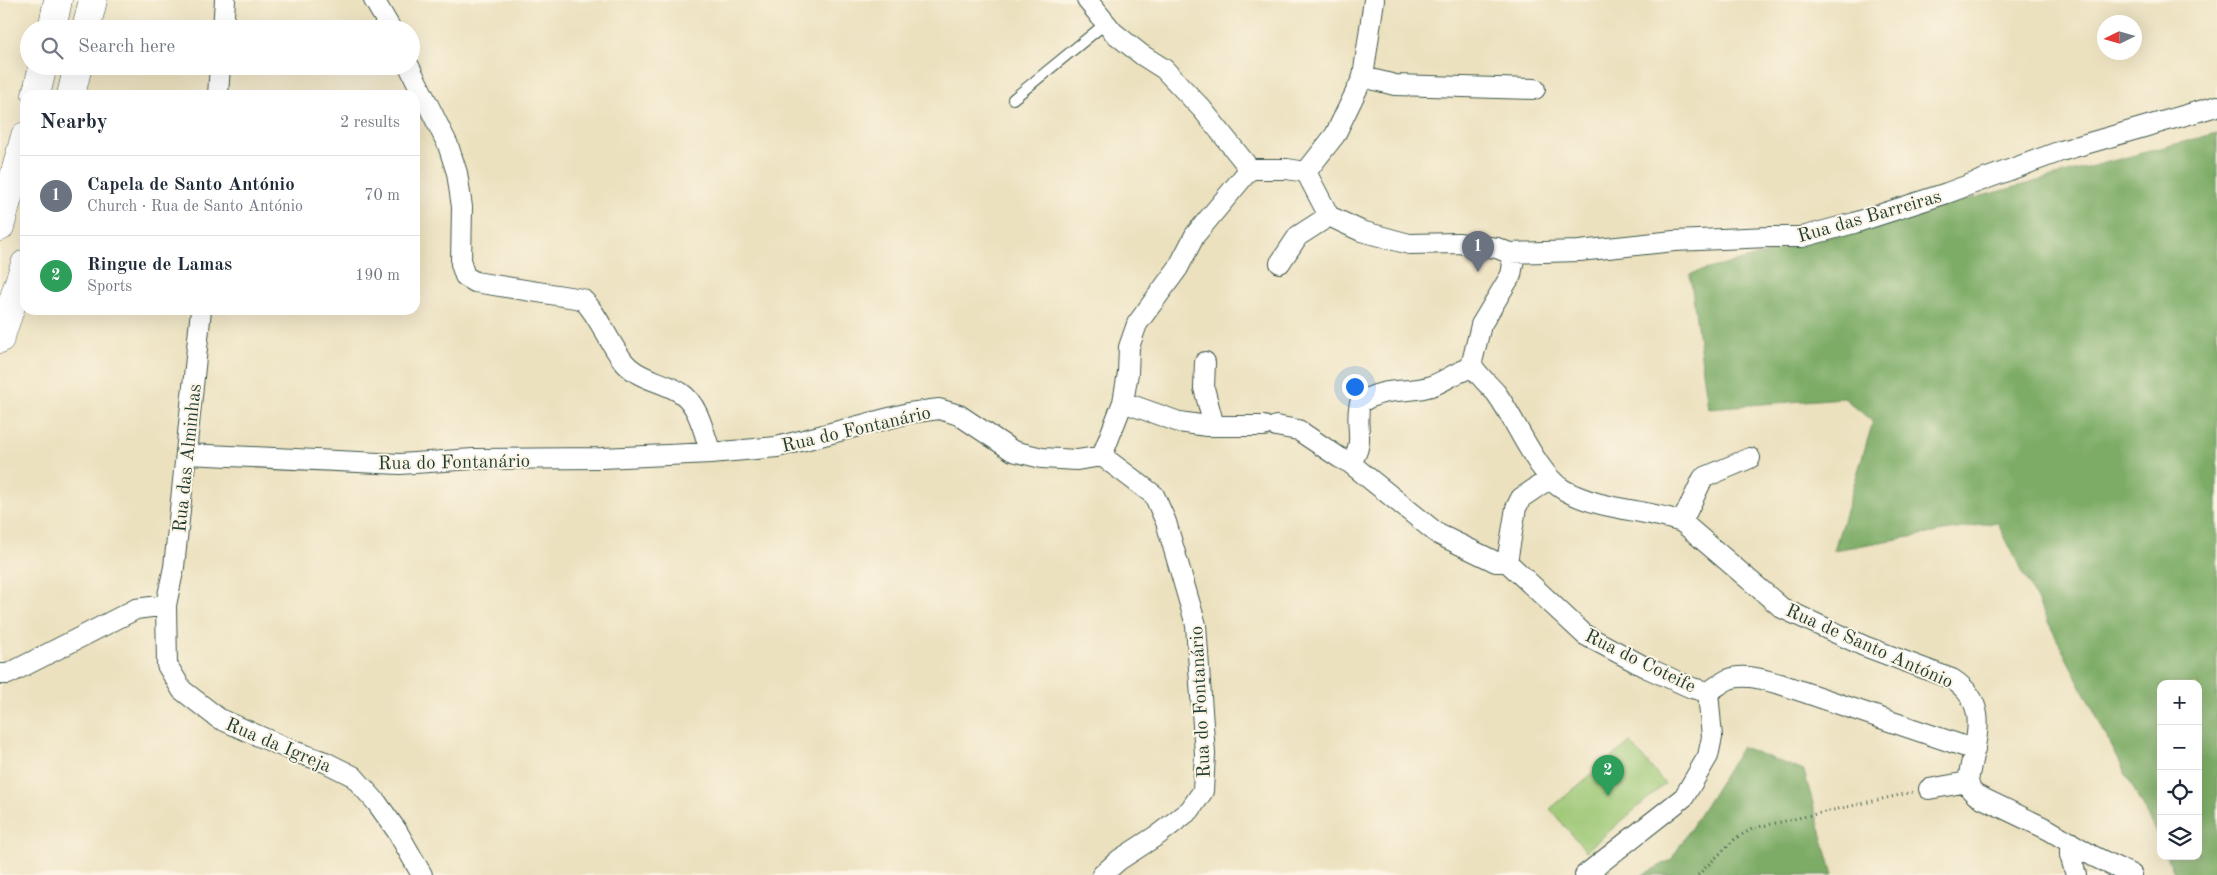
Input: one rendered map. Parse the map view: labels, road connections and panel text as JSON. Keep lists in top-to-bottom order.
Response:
{
  "streets": {
    "street": [
      "Rua das Barreiras",
      "Rua do Fontanário",
      "Rua das Alminhas",
      "Rua de Santo António",
      "Rua do Coteife",
      "Rua da Igreja"
    ]
  },
  "crossings": [
    ["Rua do Fontanário", "Rua das Alminhas"],
    ["Rua das Alminhas", "Rua da Igreja"],
    ["Rua de Santo António", "Rua do Coteife"]
  ],
  "north": "left",
  "page": {
    "search": "Search here",
    "heading": ["Nearby", "2 results"],
    "list": [
      {
        "mark": "1",
        "name": "Capela de Santo António",
        "note": "Church · Rua de Santo António",
        "value": "70 m"
      },
      {
        "mark": "2",
        "name": "Ringue de Lamas",
        "note": "Sports",
        "value": "190 m"
      }
    ],
    "pins": ["1", "2"],
    "map_buttons": ["+", "−"]
  }
}
